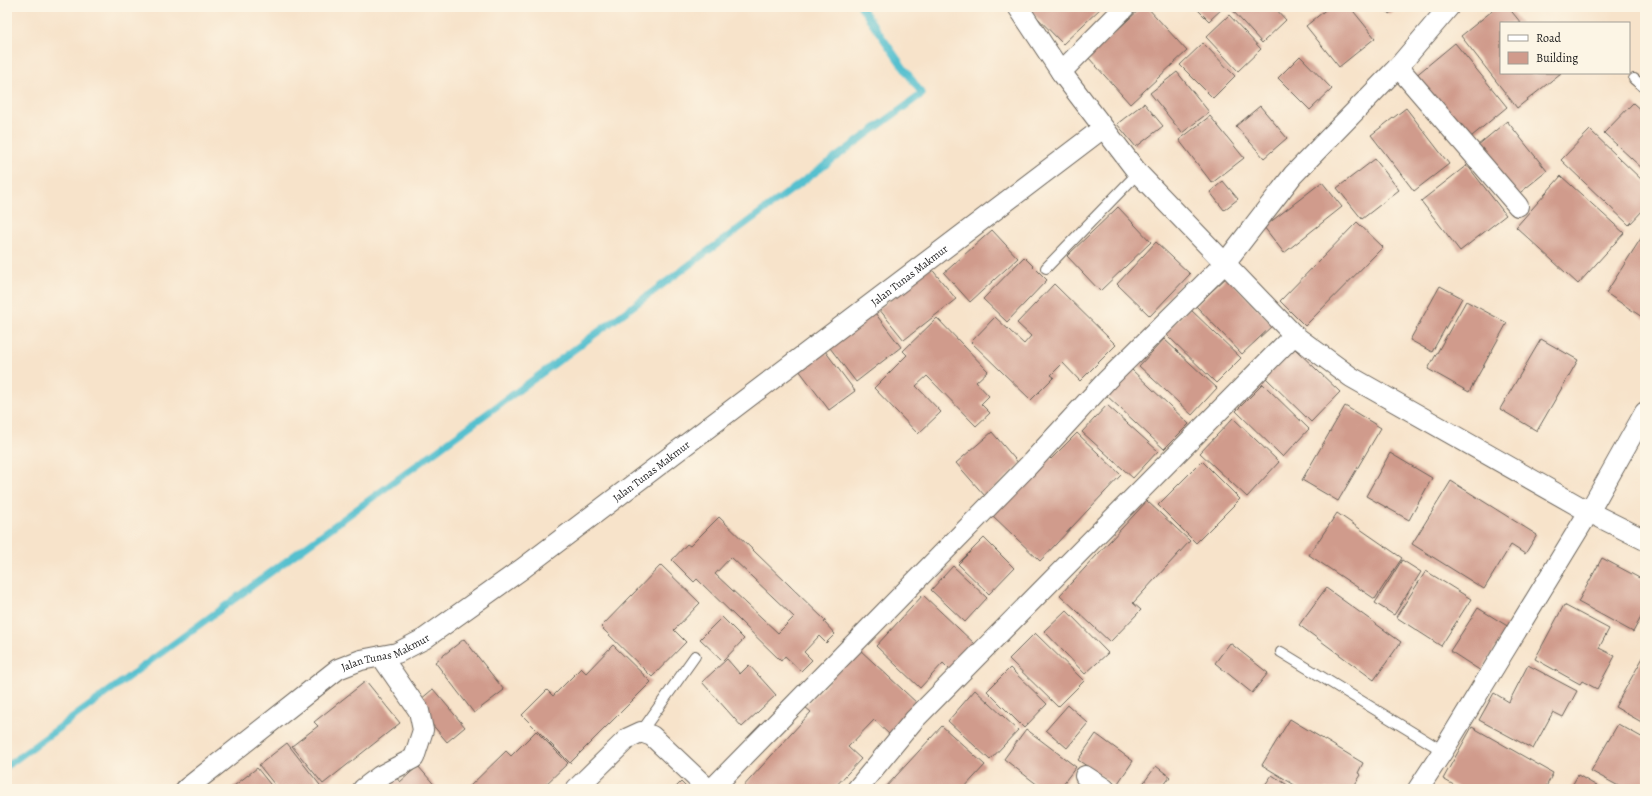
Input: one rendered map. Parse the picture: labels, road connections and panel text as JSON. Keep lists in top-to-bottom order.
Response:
{
  "streets": {
    "street": ["Jalan Tunas Makmur"]
  },
  "legend": ["Road", "Building"]
}
